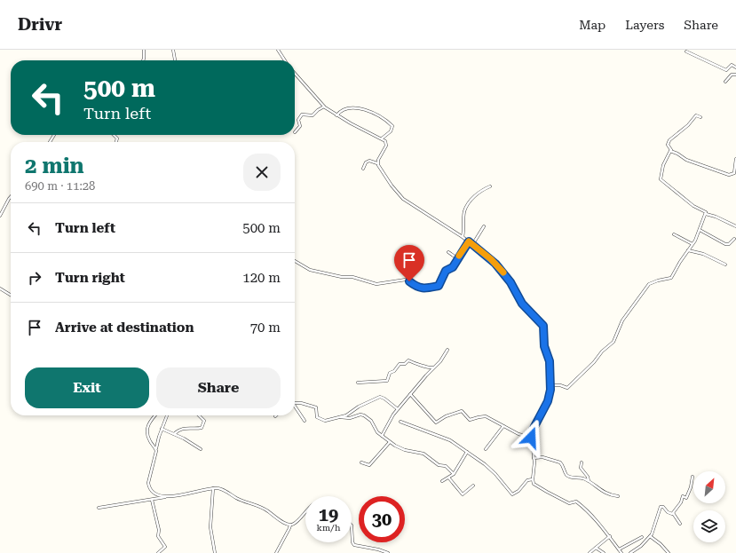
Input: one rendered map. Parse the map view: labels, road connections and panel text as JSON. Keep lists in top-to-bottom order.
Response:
{
  "north": "top right",
  "page": {
    "header": "Drivr",
    "nav": ["Map", "Layers", "Share"],
    "turn": ["500 m", "Turn left"],
    "heading": ["2 min", "690 m · 11:28"],
    "list": [
      {
        "name": "Turn left",
        "value": "500 m"
      },
      {
        "name": "Turn right",
        "value": "120 m"
      },
      {
        "name": "Arrive at destination",
        "value": "70 m"
      }
    ],
    "buttons": ["Exit", "Share"],
    "speed": "19 km/h",
    "limit": "30"
  }
}
